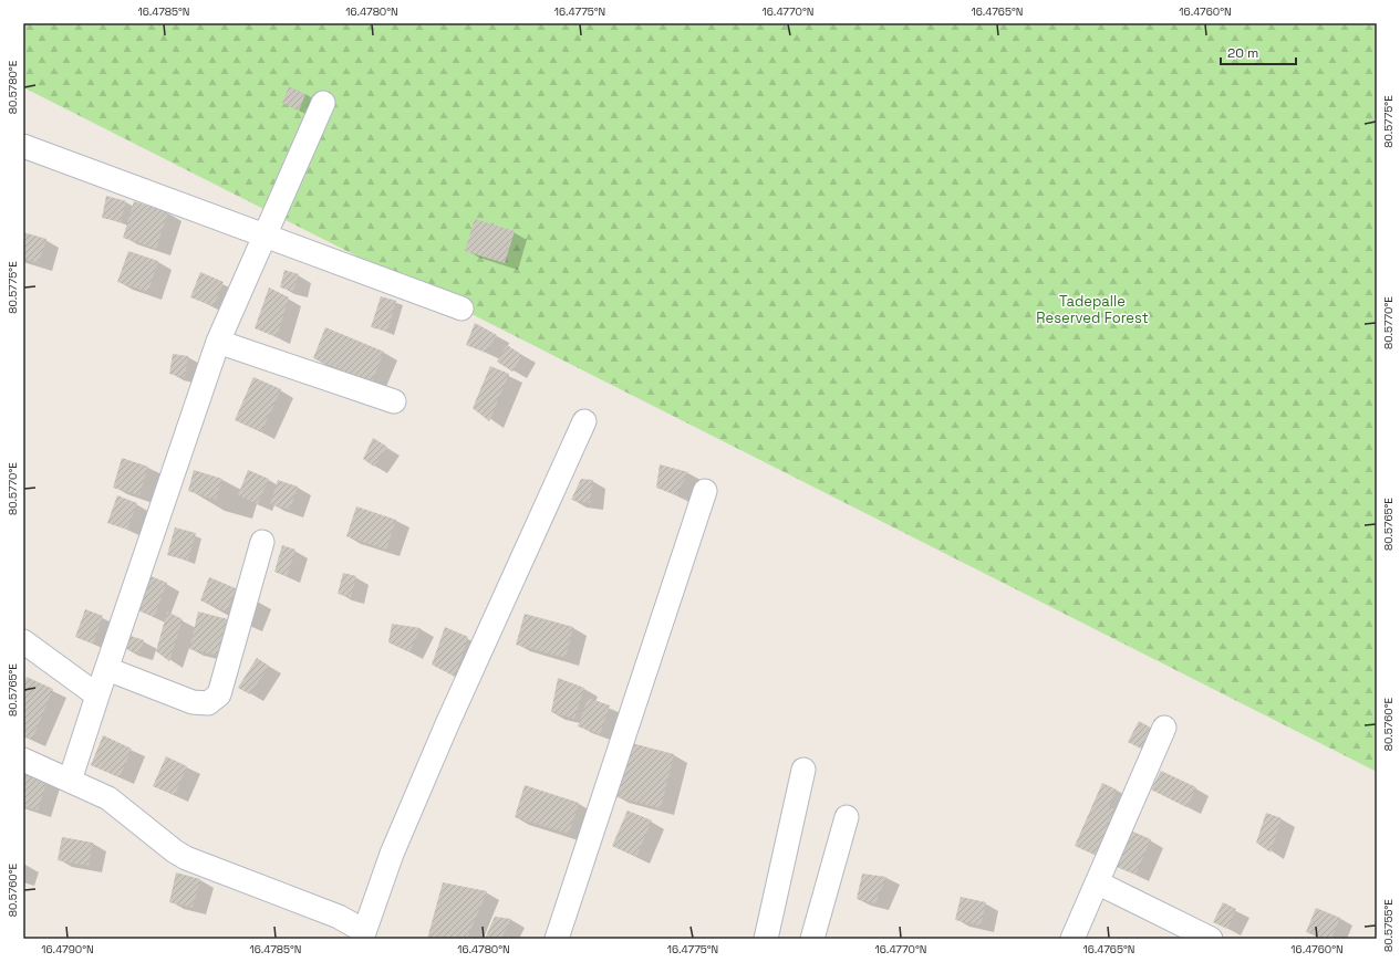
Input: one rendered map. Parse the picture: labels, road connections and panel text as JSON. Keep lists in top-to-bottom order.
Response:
{
  "parks": ["Tadepalle Reserved Forest"],
  "scale_bar": "20 m",
  "coordinates": [
    "16.4785°N",
    "16.4780°N",
    "16.4775°N",
    "16.4770°N",
    "16.4765°N",
    "16.4760°N",
    "80.5780°E",
    "80.5775°E",
    "80.5770°E",
    "80.5765°E",
    "80.5760°E",
    "80.5755°E",
    "16.4790°N"
  ]
}
